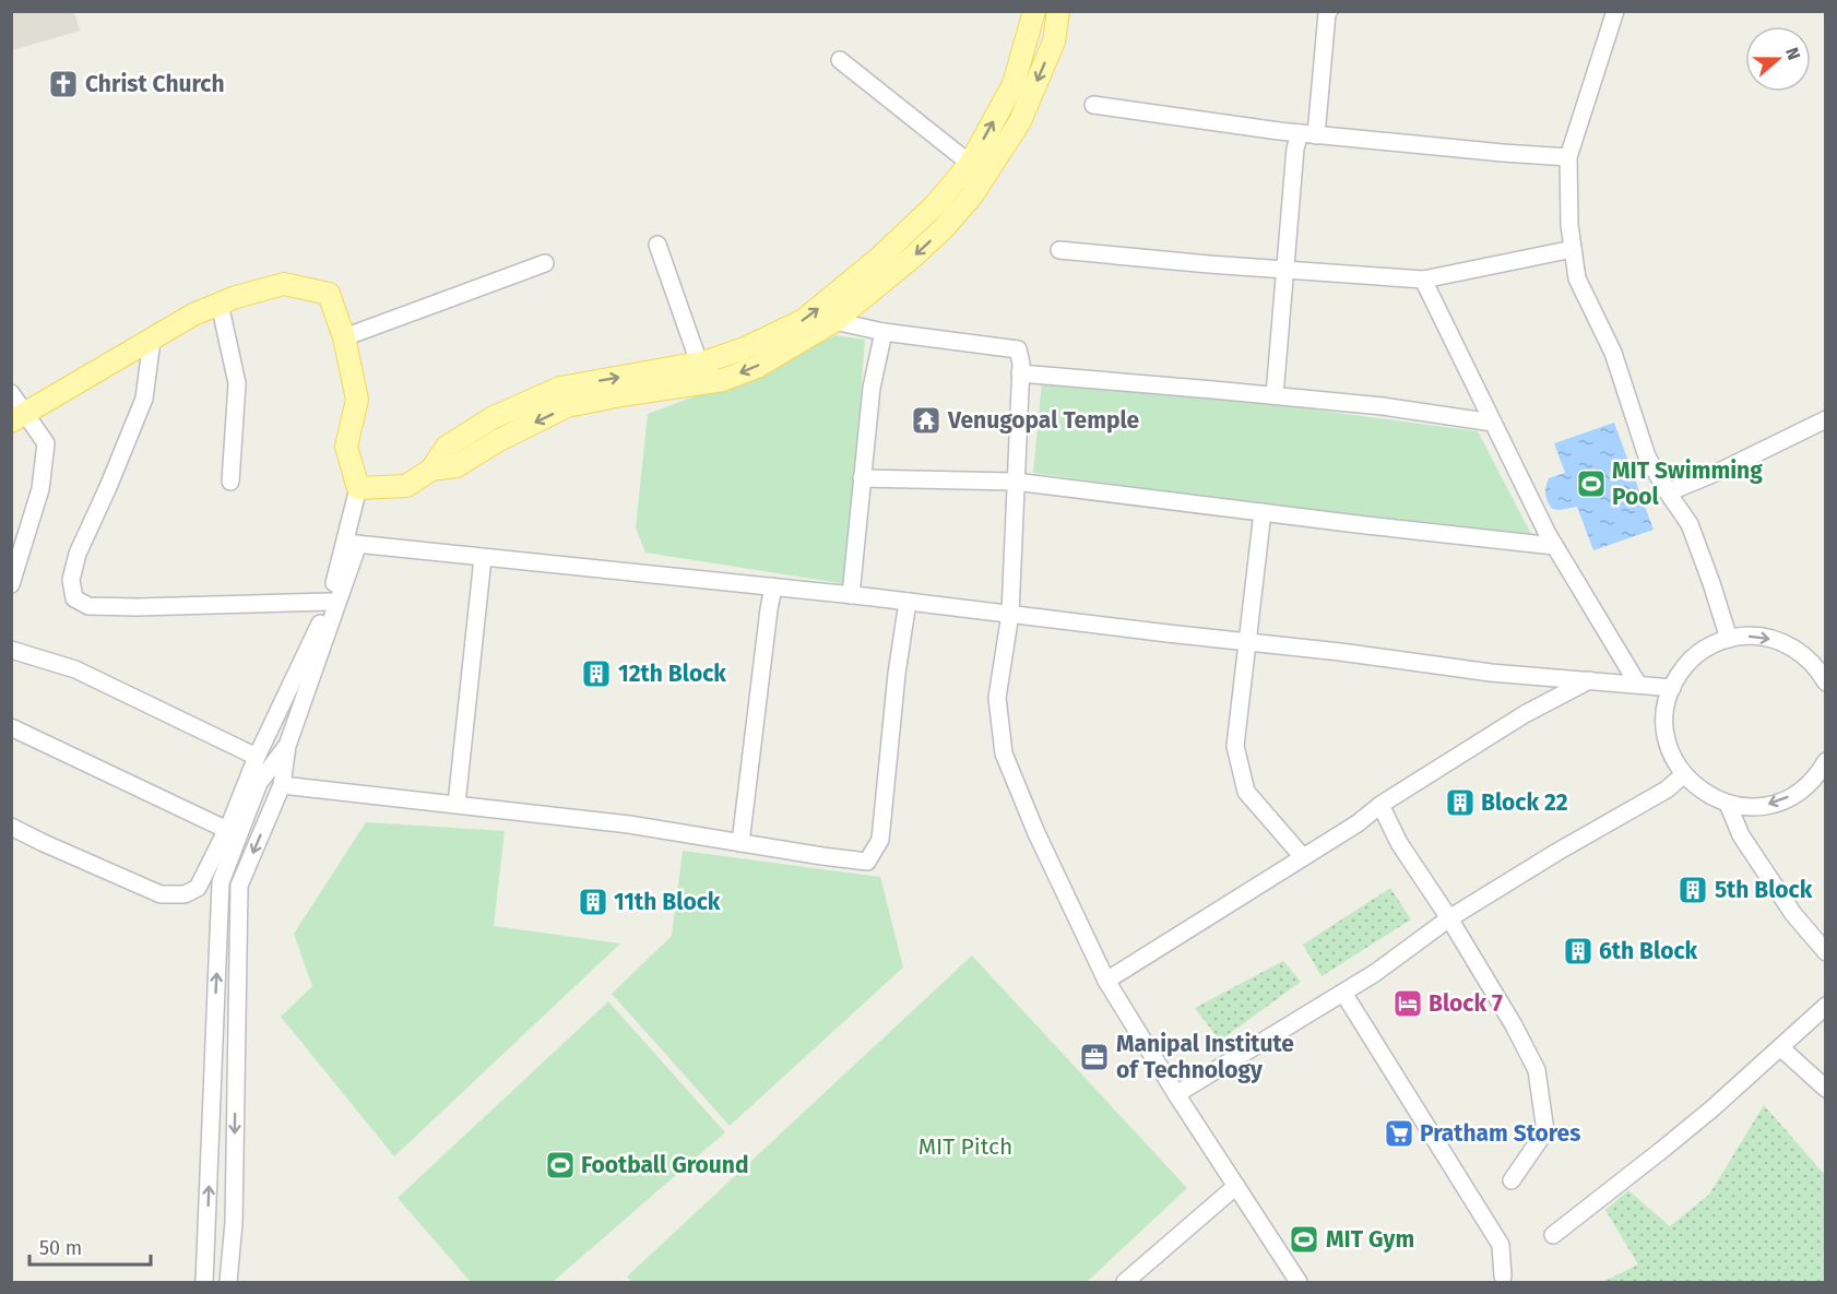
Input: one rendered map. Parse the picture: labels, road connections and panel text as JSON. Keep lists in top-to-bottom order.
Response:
{
  "parks": ["MIT Pitch"],
  "places": {
    "church": ["Christ Church"],
    "temple": ["Venugopal Temple"],
    "sports": ["MIT Swimming Pool", "Football Ground", "MIT Gym"],
    "building": [
      "12th Block",
      "Block 22",
      "5th Block",
      "11th Block",
      "6th Block"
    ],
    "hotel": ["Block 7"],
    "office": ["Manipal Institute of Technology"],
    "supermarket": ["Pratham Stores"]
  },
  "scale_bar": "50 m",
  "north": "right"
}
